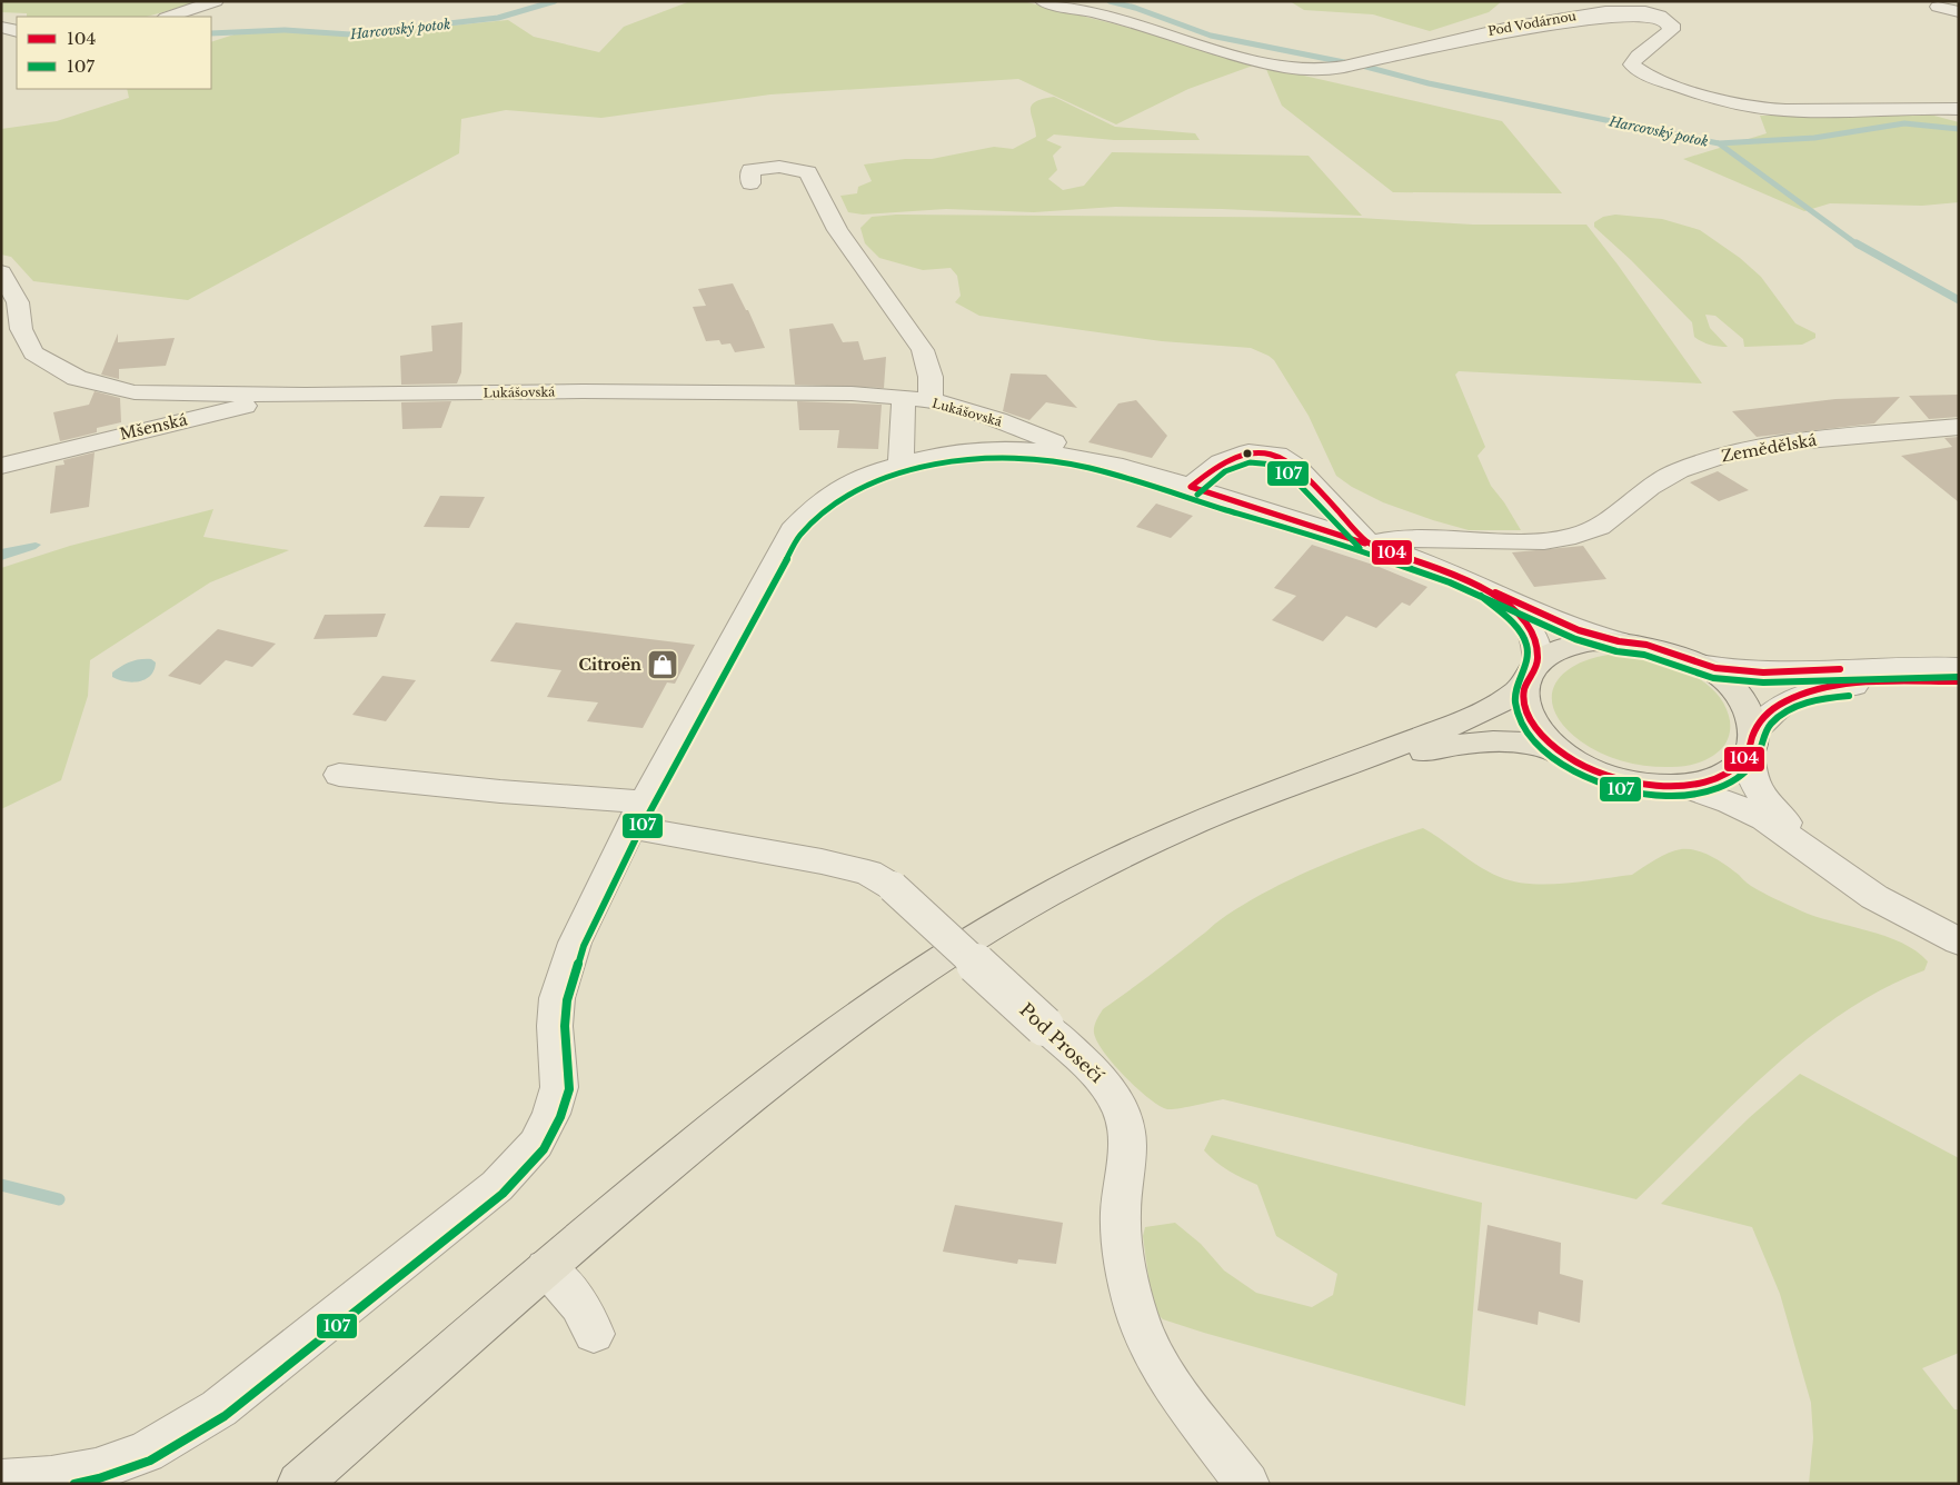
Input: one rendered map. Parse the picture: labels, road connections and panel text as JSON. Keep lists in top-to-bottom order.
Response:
{
  "streets": {
    "street": [
      "Pod Vodárnou",
      "Lukášovská",
      "Mšenská",
      "Zemědělská",
      "Pod Prosečí"
    ]
  },
  "crossings": [
    ["Lukášovská", "Mšenská"]
  ],
  "water": ["Harcovský potok"],
  "places": {
    "shop": ["Citroën"]
  },
  "lines": ["transit line 104", "transit line 107"],
  "legend": ["104", "107"]
}
